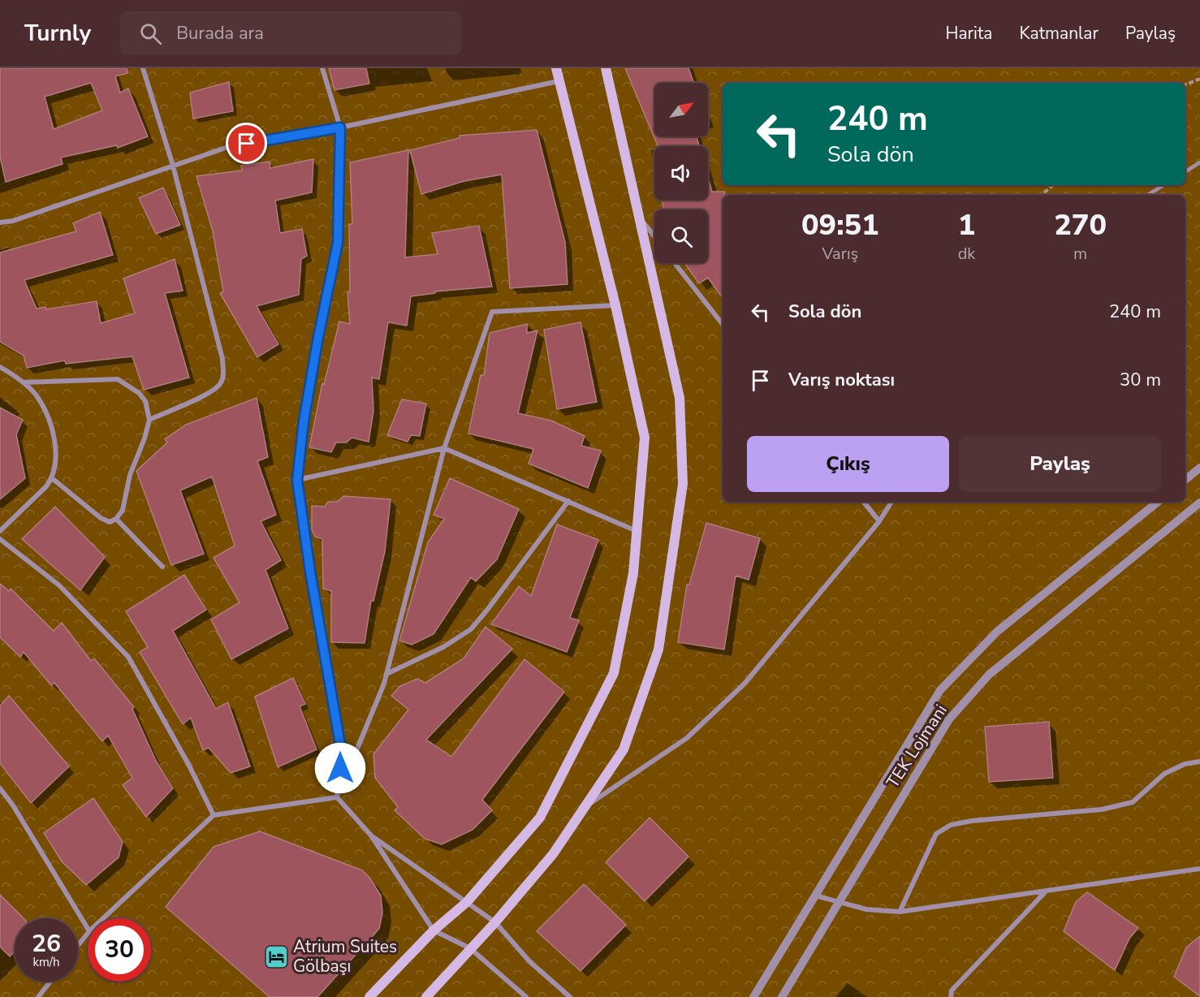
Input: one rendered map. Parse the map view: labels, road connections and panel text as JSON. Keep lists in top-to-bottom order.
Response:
{
  "streets": {
    "street": ["TEK Lojmani"]
  },
  "places": {
    "hotel": ["Atrium Suites Gölbaşı"]
  },
  "north": "top right",
  "page": {
    "header": "Turnly",
    "search": "Burada ara",
    "nav": ["Harita", "Katmanlar", "Paylaş"],
    "turn": ["240 m", "Sola dön"],
    "eta": [
      "09:51",
      "Varış",
      "1",
      "dk",
      "270",
      "m"
    ],
    "list": [
      {
        "name": "Sola dön",
        "value": "240 m"
      },
      {
        "name": "Varış noktası",
        "value": "30 m"
      }
    ],
    "buttons": ["Çıkış", "Paylaş"],
    "speed": "26 km/h",
    "limit": "30"
  }
}
